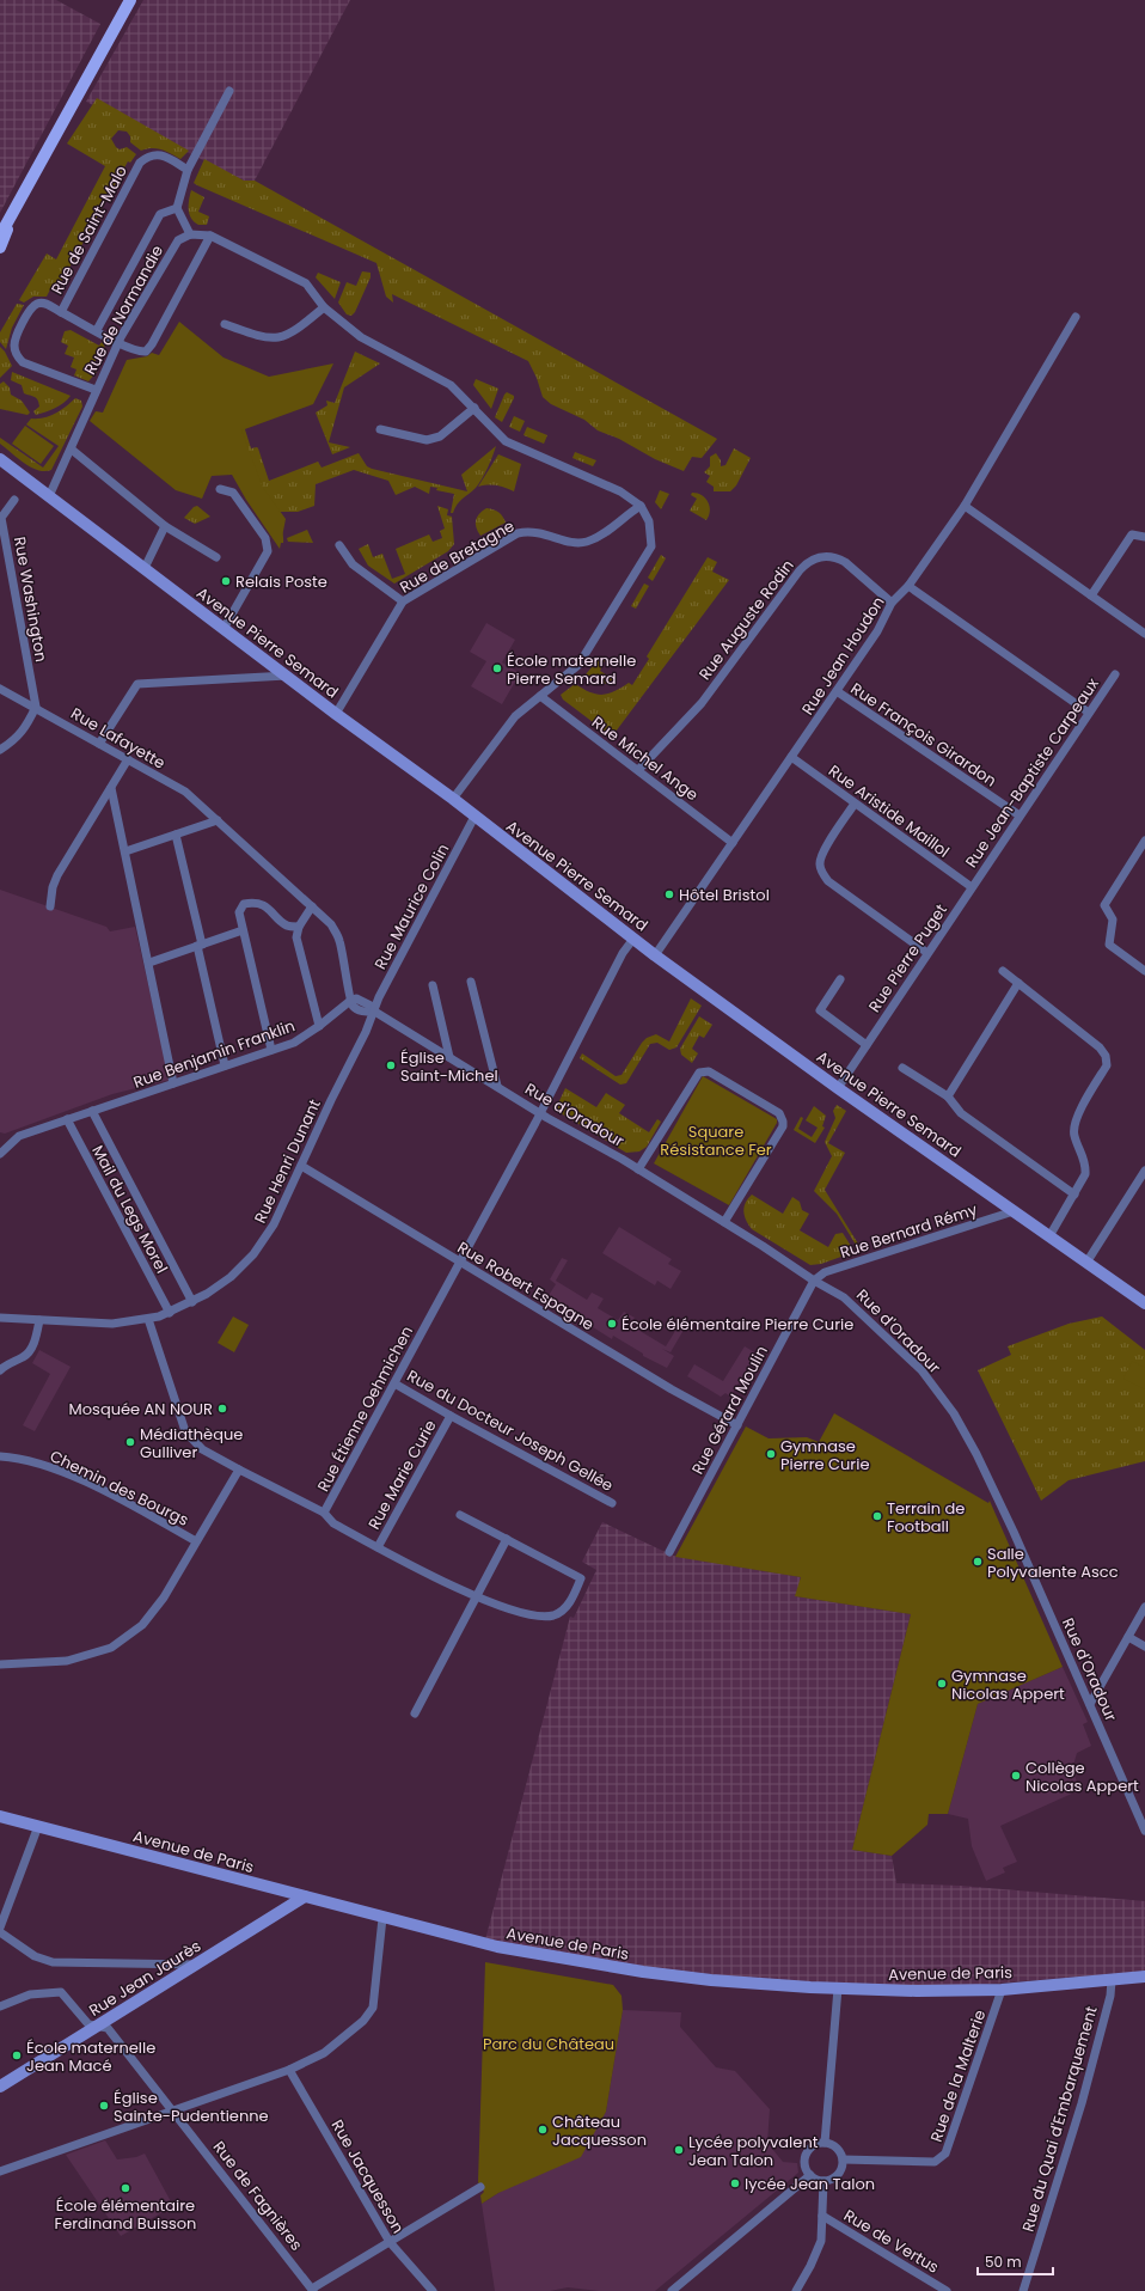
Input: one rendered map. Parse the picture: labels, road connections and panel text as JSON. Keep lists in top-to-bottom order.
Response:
{
  "streets": {
    "main road": ["Avenue Pierre Semard", "Avenue de Paris", "Rue Jean Jaurès"],
    "street": [
      "Rue de Saint-Malo",
      "Rue de Normandie",
      "Rue de Bretagne",
      "Rue Washington",
      "Rue Auguste Rodin",
      "Rue Jean Houdon",
      "Rue François Girardon",
      "Rue Lafayette",
      "Rue Michel Ange",
      "Rue Jean-Baptiste Carpeaux",
      "Rue Aristide Maillol",
      "Rue Maurice Colin",
      "Rue Pierre Puget",
      "Rue Benjamin Franklin",
      "Rue d'Oradour",
      "Rue Henri Dunant",
      "Mail du Legs Morel",
      "Rue Bernard Rémy",
      "Rue Robert Espagne",
      "Rue Étienne Oehmichen",
      "Rue Gérard Moulin",
      "Rue du Docteur Joseph Gellée",
      "Rue Marie Curie",
      "Chemin des Bourgs",
      "Rue de la Malterie",
      "Rue du Quai d'Embarquement",
      "Rue Jacquesson",
      "Rue de Fagnières",
      "Rue de Vertus"
    ]
  },
  "crossings": [
    ["Rue de Saint-Malo", "Rue de Normandie"],
    ["Rue de Normandie", "Avenue Pierre Semard"],
    ["Rue de Bretagne", "Avenue Pierre Semard"],
    ["Rue Washington", "Rue Lafayette"],
    ["Rue Auguste Rodin", "Rue Jean Houdon"],
    ["Rue Auguste Rodin", "Rue Michel Ange"],
    ["Avenue Pierre Semard", "Rue Jean Houdon"],
    ["Avenue Pierre Semard", "Rue Maurice Colin"],
    ["Avenue Pierre Semard", "Rue Pierre Puget"],
    ["Avenue Pierre Semard", "Rue Bernard Rémy"],
    ["Avenue Pierre Semard", "Rue Étienne Oehmichen"],
    ["Rue Jean Houdon", "Rue François Girardon"],
    ["Rue Jean Houdon", "Rue Michel Ange"],
    ["Rue Jean Houdon", "Rue Aristide Maillol"],
    ["Rue François Girardon", "Rue Jean-Baptiste Carpeaux"],
    ["Rue Lafayette", "Rue Benjamin Franklin"],
    ["Rue Jean-Baptiste Carpeaux", "Rue Aristide Maillol"],
    ["Rue Jean-Baptiste Carpeaux", "Rue Pierre Puget"],
    ["Rue Aristide Maillol", "Rue Pierre Puget"],
    ["Rue Maurice Colin", "Rue d'Oradour"],
    ["Rue Maurice Colin", "Rue Henri Dunant"],
    ["Rue Benjamin Franklin", "Mail du Legs Morel"],
    ["Rue d'Oradour", "Rue Henri Dunant"],
    ["Rue d'Oradour", "Rue Bernard Rémy"],
    ["Rue d'Oradour", "Rue Étienne Oehmichen"],
    ["Rue d'Oradour", "Rue Gérard Moulin"],
    ["Rue Henri Dunant", "Mail du Legs Morel"],
    ["Rue Henri Dunant", "Rue Robert Espagne"],
    ["Rue Henri Dunant", "Rue Étienne Oehmichen"],
    ["Rue Bernard Rémy", "Rue Gérard Moulin"],
    ["Rue Robert Espagne", "Rue Étienne Oehmichen"],
    ["Rue Robert Espagne", "Rue Gérard Moulin"],
    ["Rue Étienne Oehmichen", "Rue du Docteur Joseph Gellée"],
    ["Rue du Docteur Joseph Gellée", "Rue Marie Curie"],
    ["Avenue de Paris", "Rue Jean Jaurès"],
    ["Avenue de Paris", "Rue de la Malterie"],
    ["Avenue de Paris", "Rue du Quai d'Embarquement"],
    ["Rue Jean Jaurès", "Rue de Fagnières"]
  ],
  "parks": ["Square Résistance Fer", "Parc du Château"],
  "places": [
    "Relais Poste",
    "École maternelle Pierre Semard",
    "Hôtel Bristol",
    "Église Saint-Michel",
    "École élémentaire Pierre Curie",
    "Mosquée AN NOUR",
    "Médiathèque Gulliver",
    "Gymnase Pierre Curie",
    "Terrain de Football",
    "Salle Polyvalente Ascc",
    "Gymnase Nicolas Appert",
    "Collège Nicolas Appert",
    "École maternelle Jean Macé",
    "Église Sainte-Pudentienne",
    "Château Jacquesson",
    "Lycée polyvalent Jean Talon",
    "lycée Jean Talon",
    "École élémentaire Ferdinand Buisson"
  ],
  "scale_bar": "50 m"
}
